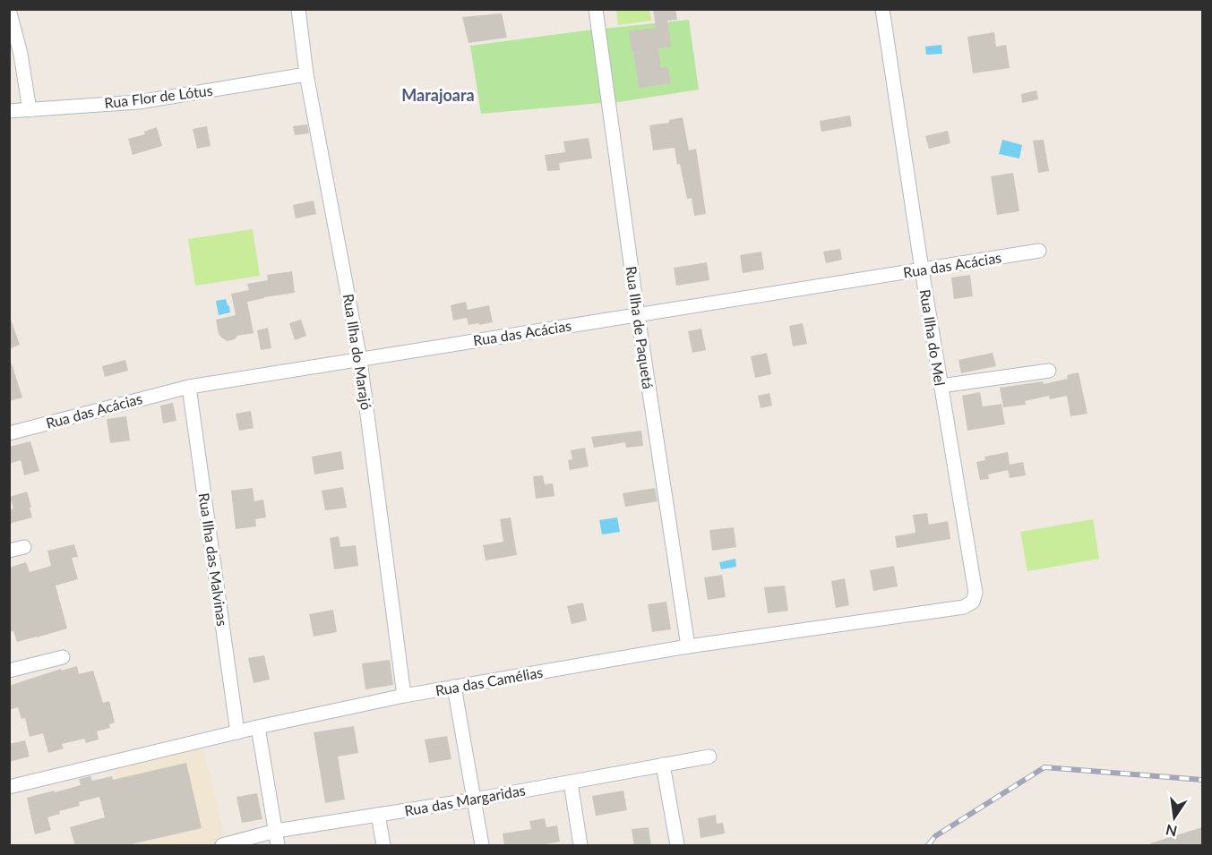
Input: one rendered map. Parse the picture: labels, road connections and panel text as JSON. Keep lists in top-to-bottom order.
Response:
{
  "streets": {
    "street": [
      "Rua Flor de Lótus",
      "Rua das Acácias",
      "Rua Ilha de Paquetá",
      "Rua Ilha do Mel",
      "Rua Ilha do Marajó",
      "Rua Ilha das Malvinas",
      "Rua das Camélias",
      "Rua das Margaridas"
    ]
  },
  "crossings": [
    ["Rua Flor de Lótus", "Rua Ilha do Marajó"],
    ["Rua das Acácias", "Rua Ilha de Paquetá"],
    ["Rua das Acácias", "Rua Ilha do Mel"],
    ["Rua das Acácias", "Rua Ilha do Marajó"],
    ["Rua das Acácias", "Rua Ilha das Malvinas"],
    ["Rua Ilha de Paquetá", "Rua das Camélias"],
    ["Rua Ilha do Mel", "Rua das Camélias"],
    ["Rua Ilha do Marajó", "Rua das Camélias"],
    ["Rua Ilha das Malvinas", "Rua das Camélias"]
  ],
  "districts": ["Marajoara"],
  "north": "bottom"
}
